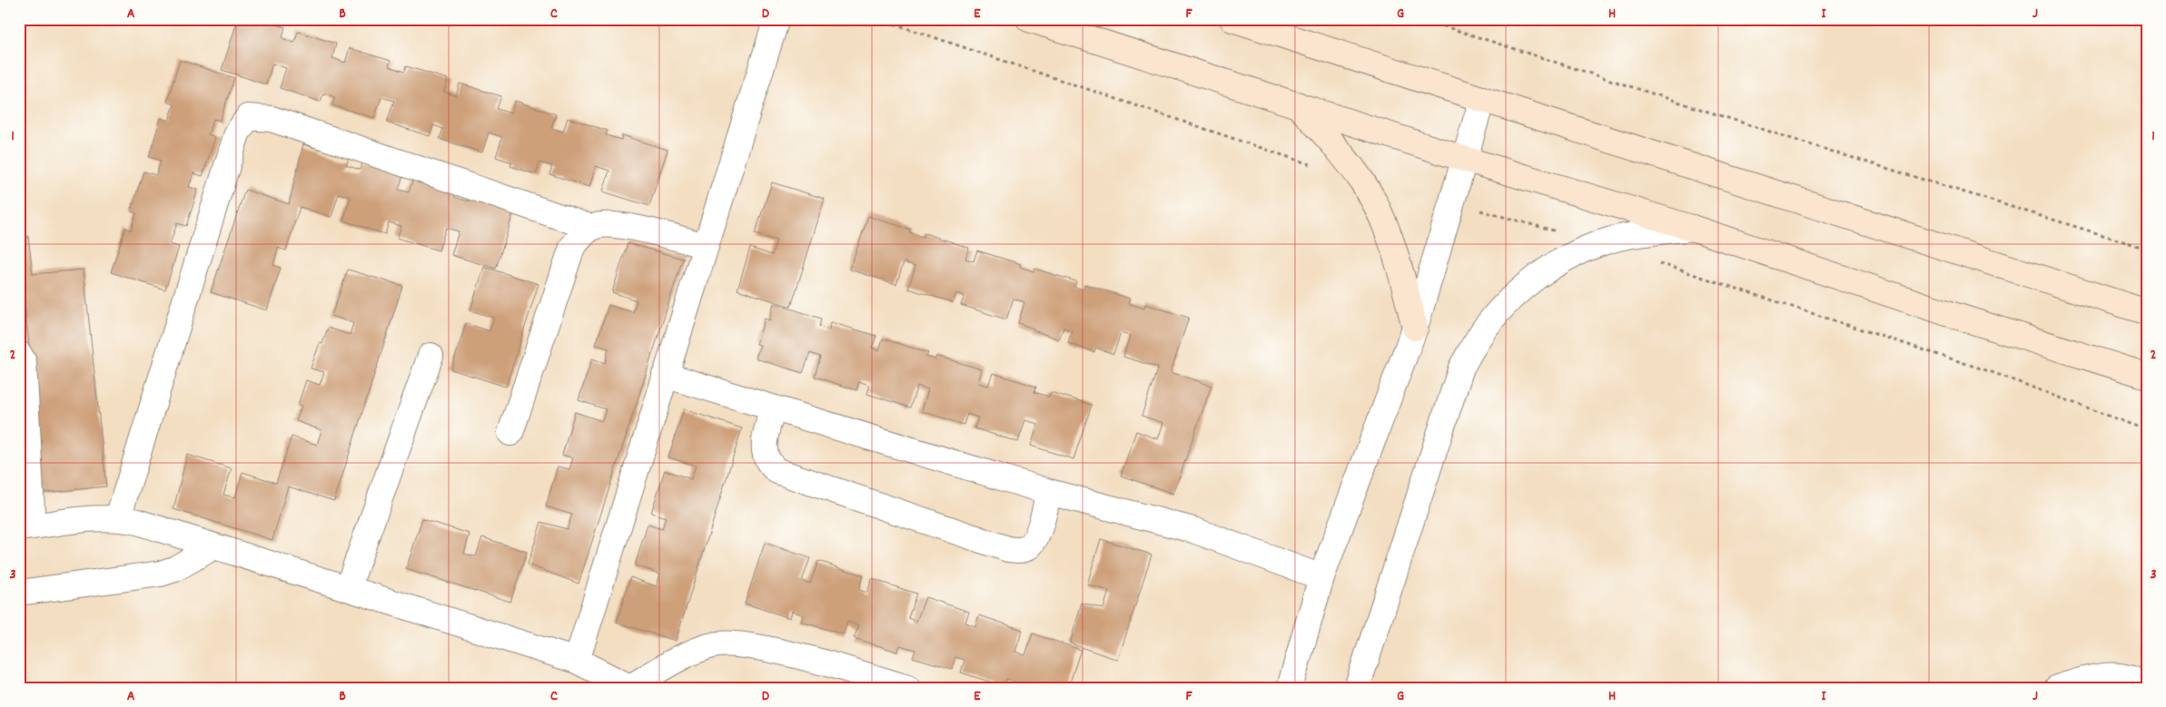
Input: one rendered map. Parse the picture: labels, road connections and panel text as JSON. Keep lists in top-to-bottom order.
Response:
{
  "grid": {
    "columns": [
      "A",
      "B",
      "C",
      "D",
      "E",
      "F",
      "G",
      "H",
      "I",
      "J"
    ],
    "rows": ["1", "2", "3"]
  }
}
